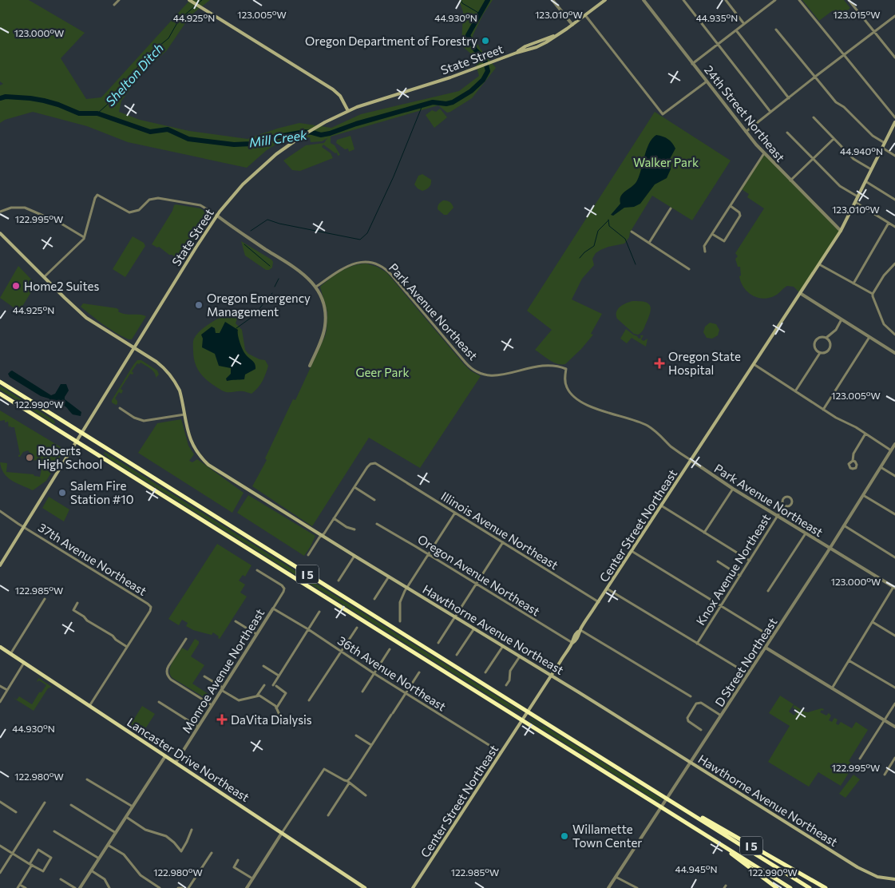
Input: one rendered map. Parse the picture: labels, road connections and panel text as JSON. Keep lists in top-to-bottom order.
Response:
{
  "streets": {
    "highway": ["I 5"],
    "main road": [
      "State Street",
      "Center Street Northeast",
      "Hawthorne Avenue Northeast",
      "Lancaster Drive Northeast"
    ],
    "street": [
      "24th Street Northeast",
      "Park Avenue Northeast",
      "Illinois Avenue Northeast",
      "37th Avenue Northeast",
      "Knox Avenue Northeast",
      "Oregon Avenue Northeast",
      "D Street Northeast",
      "Monroe Avenue Northeast",
      "36th Avenue Northeast"
    ]
  },
  "crossings": [
    ["State Street", "37th Avenue Northeast"],
    ["State Street", "Hawthorne Avenue Northeast"],
    ["24th Street Northeast", "Center Street Northeast"],
    ["Park Avenue Northeast", "Center Street Northeast"],
    ["Park Avenue Northeast", "Knox Avenue Northeast"],
    ["Park Avenue Northeast", "D Street Northeast"],
    ["Center Street Northeast", "Illinois Avenue Northeast"],
    ["Center Street Northeast", "Oregon Avenue Northeast"],
    ["Center Street Northeast", "Hawthorne Avenue Northeast"],
    ["Center Street Northeast", "36th Avenue Northeast"],
    ["Hawthorne Avenue Northeast", "D Street Northeast"],
    ["Monroe Avenue Northeast", "36th Avenue Northeast"],
    ["Monroe Avenue Northeast", "Lancaster Drive Northeast"]
  ],
  "water": ["Shelton Ditch", "Mill Creek"],
  "parks": ["Walker Park", "Geer Park"],
  "places": {
    "other": [
      "Oregon Department of Forestry",
      "Home2 Suites",
      "Oregon Emergency Management",
      "Roberts High School",
      "Salem Fire Station #10",
      "Willamette Town Center"
    ],
    "health": ["Oregon State Hospital", "DaVita Dialysis"]
  },
  "coordinates": [
    "123.015°W",
    "123.005°W",
    "123.010°W",
    "44.925°N",
    "44.930°N",
    "44.935°N",
    "123.000°W",
    "44.940°N",
    "122.995°W",
    "122.990°W",
    "122.985°W",
    "122.980°W",
    "44.945°N"
  ]
}
